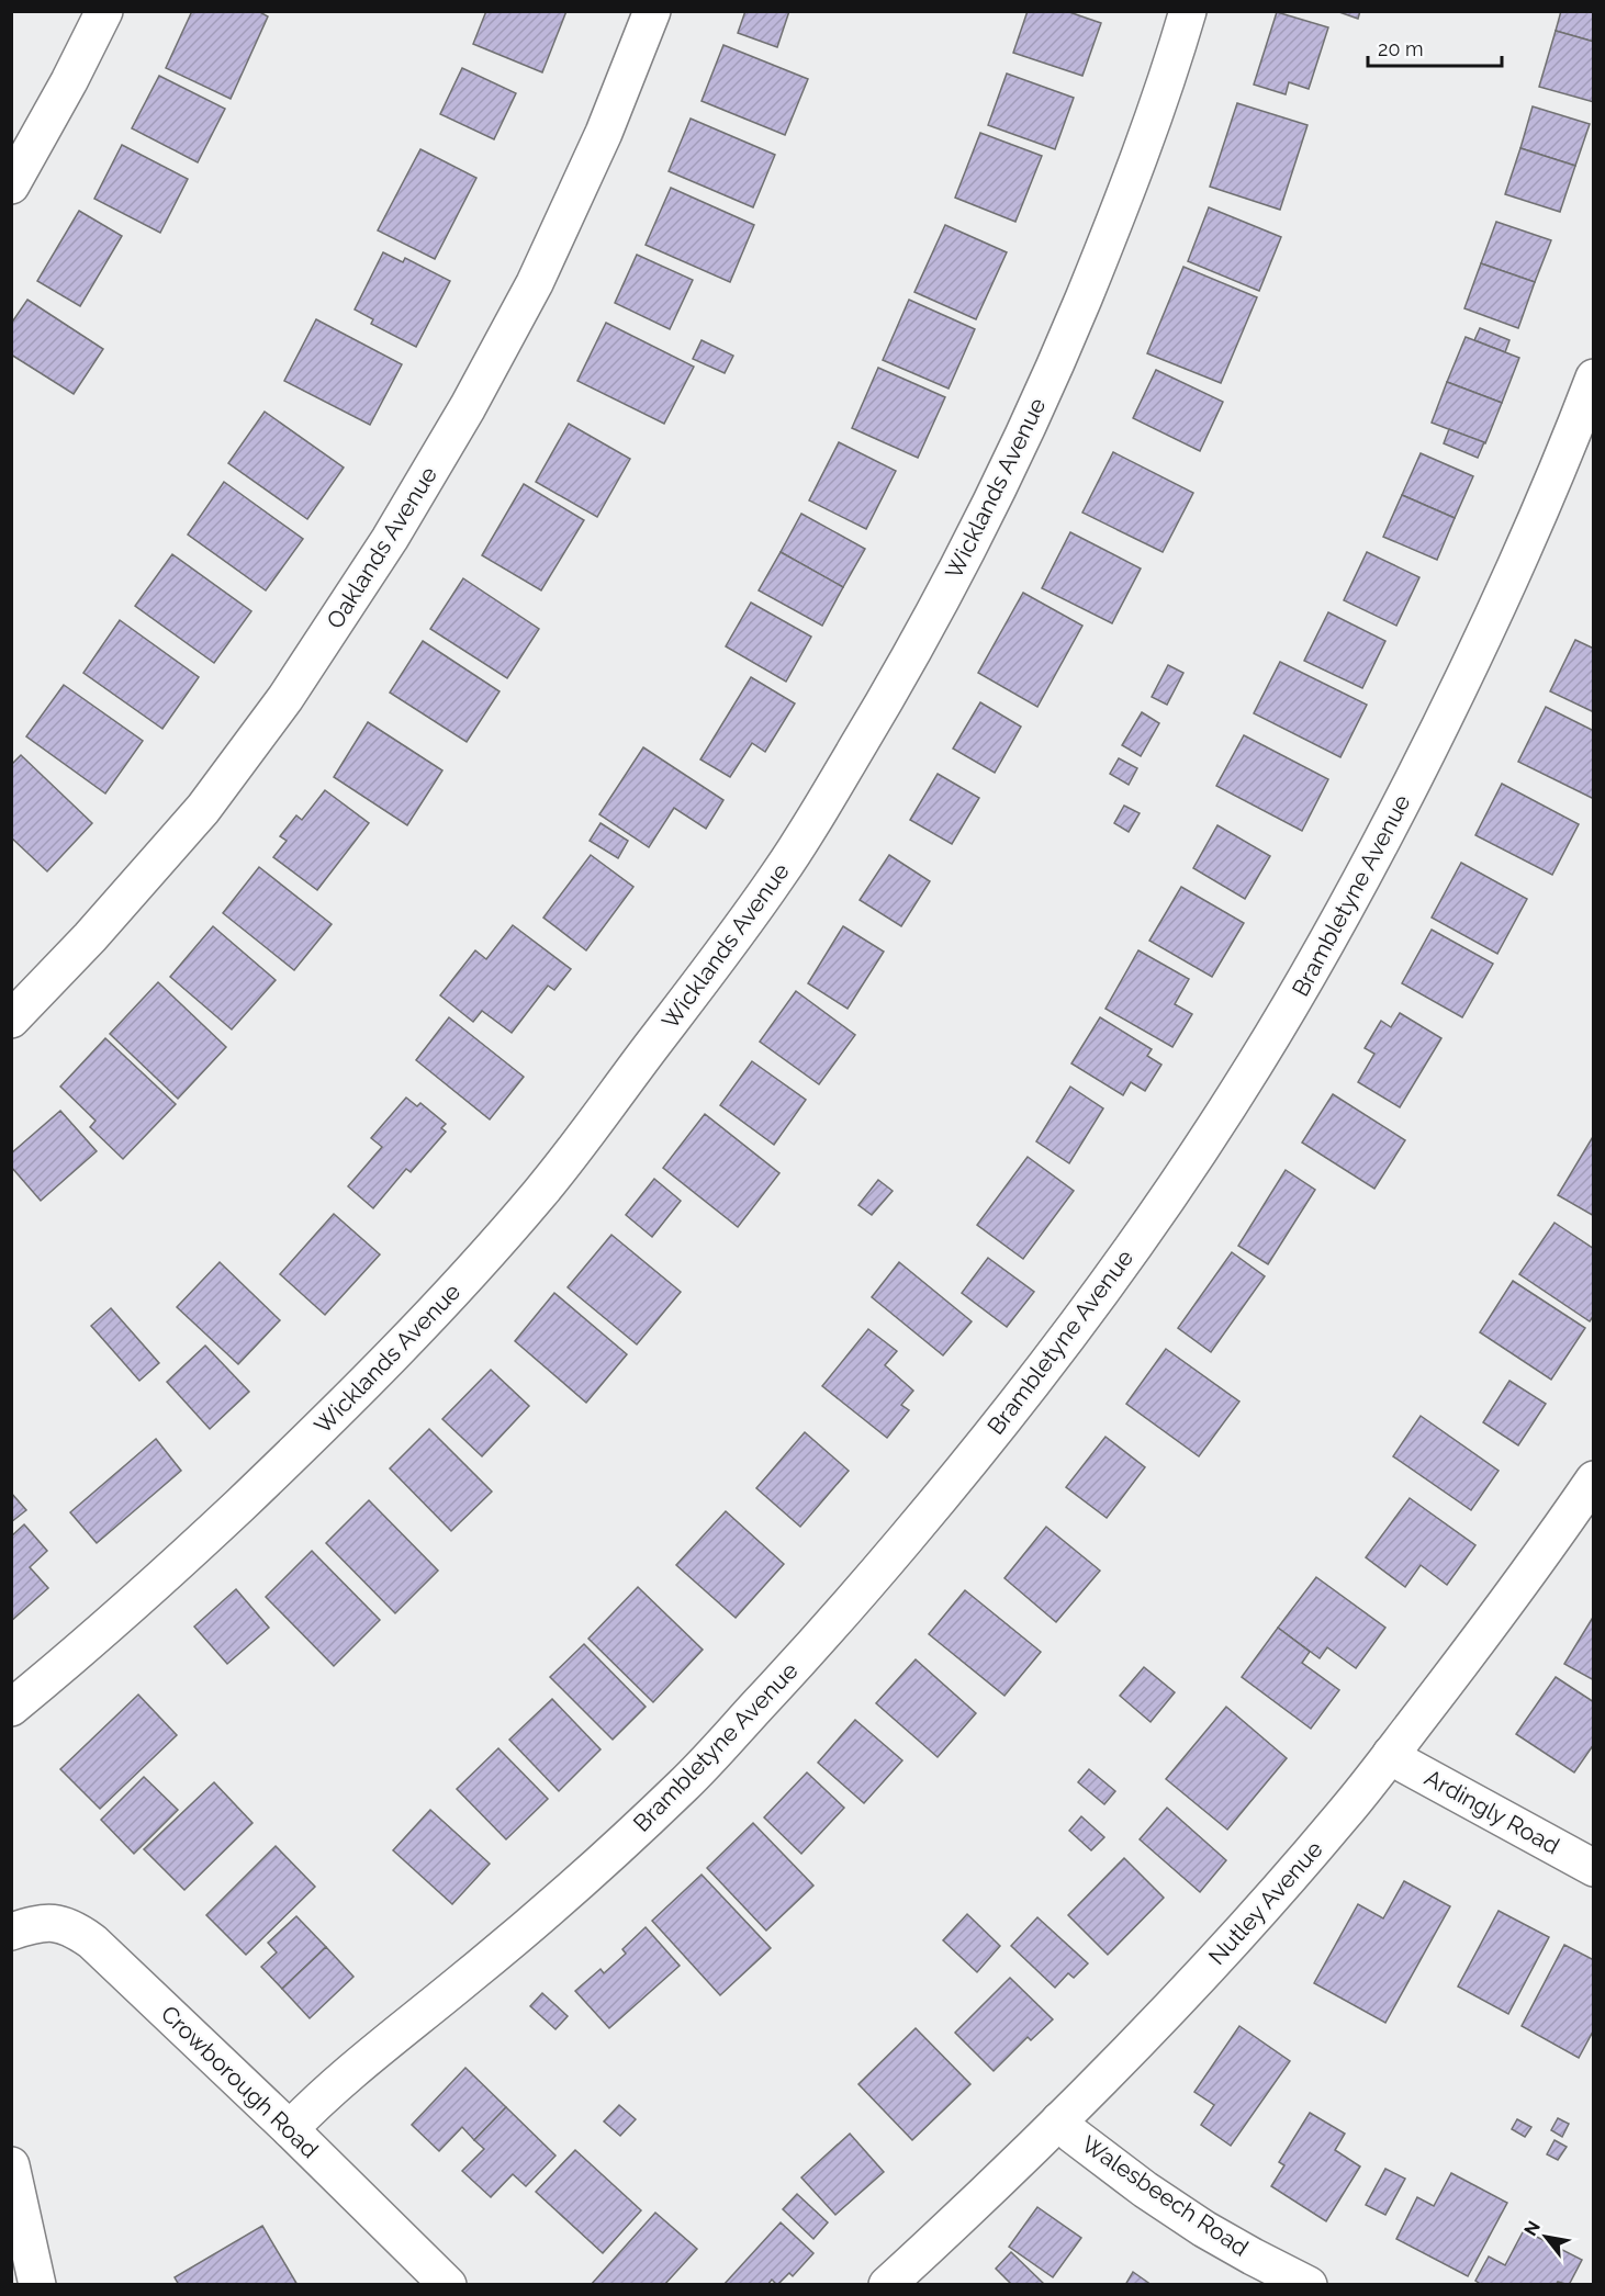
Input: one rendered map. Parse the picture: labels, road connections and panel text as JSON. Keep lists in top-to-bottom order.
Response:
{
  "streets": {
    "street": [
      "Wicklands Avenue",
      "Oaklands Avenue",
      "Brambletyne Avenue",
      "Ardingly Road",
      "Nutley Avenue",
      "Crowborough Road",
      "Walesbeech Road"
    ]
  },
  "crossings": [
    ["Brambletyne Avenue", "Crowborough Road"],
    ["Ardingly Road", "Nutley Avenue"],
    ["Nutley Avenue", "Walesbeech Road"]
  ],
  "scale_bar": "20 m",
  "north": "top left"
}
